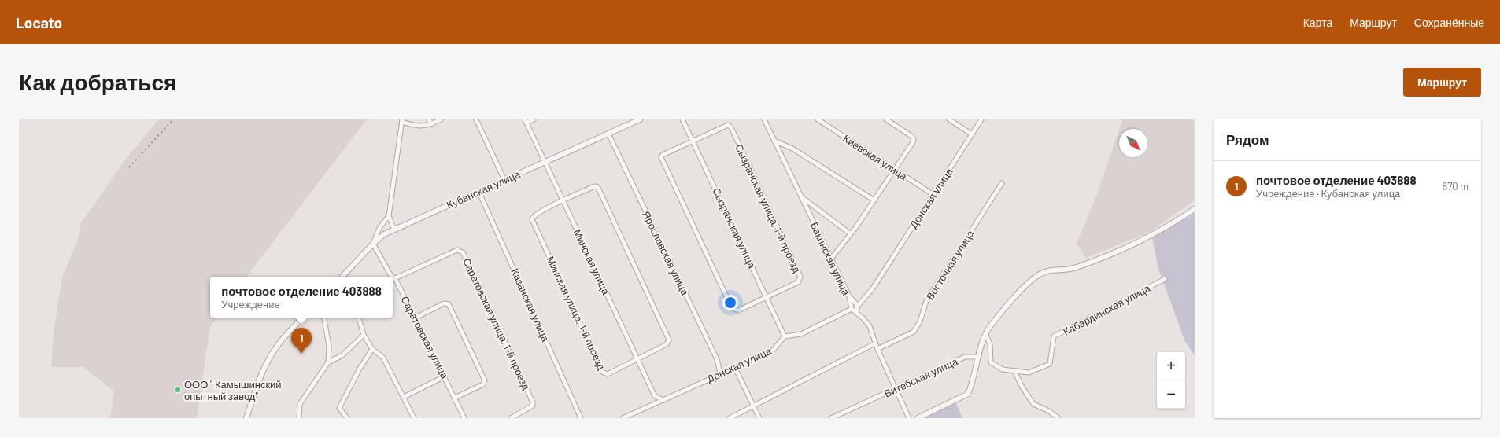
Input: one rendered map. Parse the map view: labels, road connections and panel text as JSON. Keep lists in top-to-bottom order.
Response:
{
  "streets": {
    "street": [
      "Киевская улица",
      "Кубанская улица",
      "Донская улица",
      "Сызранская улица, 1-й проезд",
      "Сызранская улица",
      "Ярославская улица",
      "Бакинская улица",
      "Минская улица",
      "Восточная улица",
      "Казанская улица",
      "Кабардинская улица",
      "Минская улица, 1-й проезд",
      "Саратовская улица, 1-й проезд",
      "Саратовская улица",
      "Витебская улица"
    ]
  },
  "crossings": [
    ["Киевская улица", "Донская улица"],
    ["Кубанская улица", "Ярославская улица"],
    ["Кубанская улица", "Минская улица"],
    ["Кубанская улица", "Казанская улица"],
    ["Кубанская улица", "Саратовская улица"],
    ["Донская улица", "Сызранская улица"],
    ["Донская улица", "Ярославская улица"],
    ["Донская улица", "Минская улица"],
    ["Сызранская улица, 1-й проезд", "Сызранская улица"],
    ["Бакинская улица", "Восточная улица"],
    ["Бакинская улица", "Витебская улица"],
    ["Минская улица", "Минская улица, 1-й проезд"]
  ],
  "places": ["ООО \" Камышинский опытный завод\""],
  "north": "bottom right",
  "page": {
    "header": "Locato",
    "nav": ["Карта", "Маршрут", "Сохранённые"],
    "buttons": "Маршрут",
    "title": "Как добраться",
    "heading": "Рядом",
    "list": [
      {
        "mark": "1",
        "name": "почтовое отделение 403888",
        "note": "Учреждение · Кубанская улица",
        "value": "670 m"
      }
    ],
    "popup": ["почтовое отделение 403888", "Учреждение"],
    "pins": "1",
    "map_buttons": ["+", "−"]
  }
}
